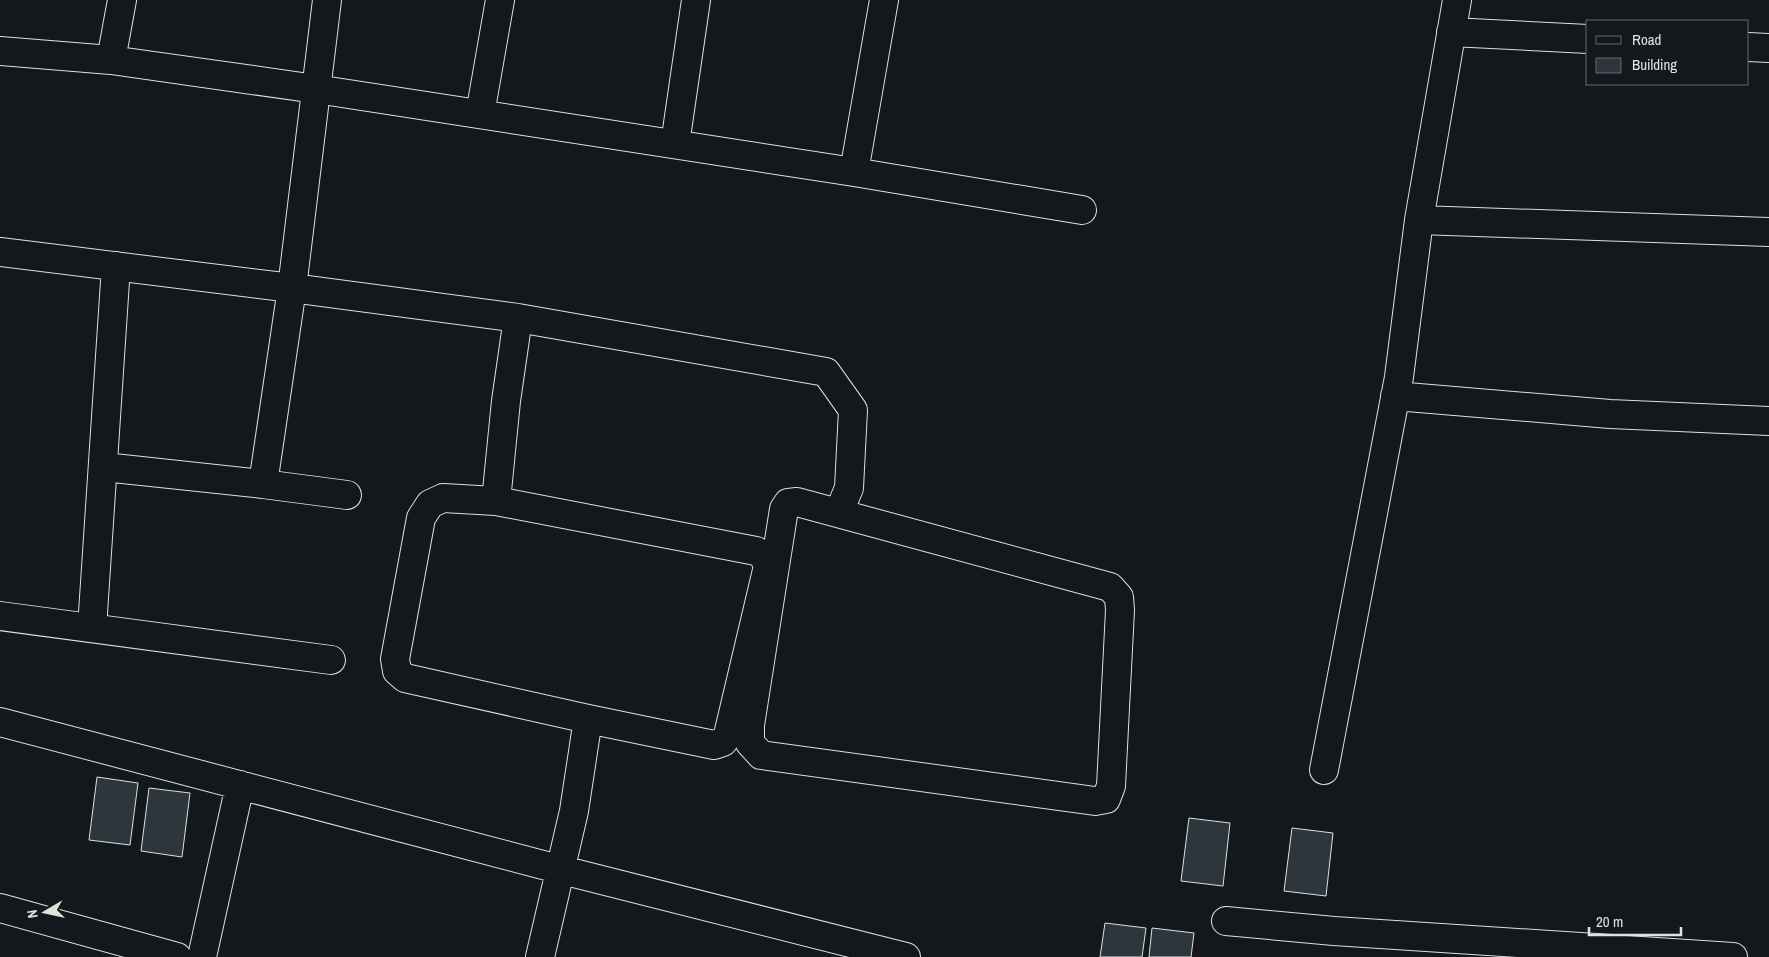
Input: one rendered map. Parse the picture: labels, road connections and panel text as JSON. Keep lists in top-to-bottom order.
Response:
{
  "legend": ["Road", "Building"],
  "scale_bar": "20 m",
  "north": "left"
}
